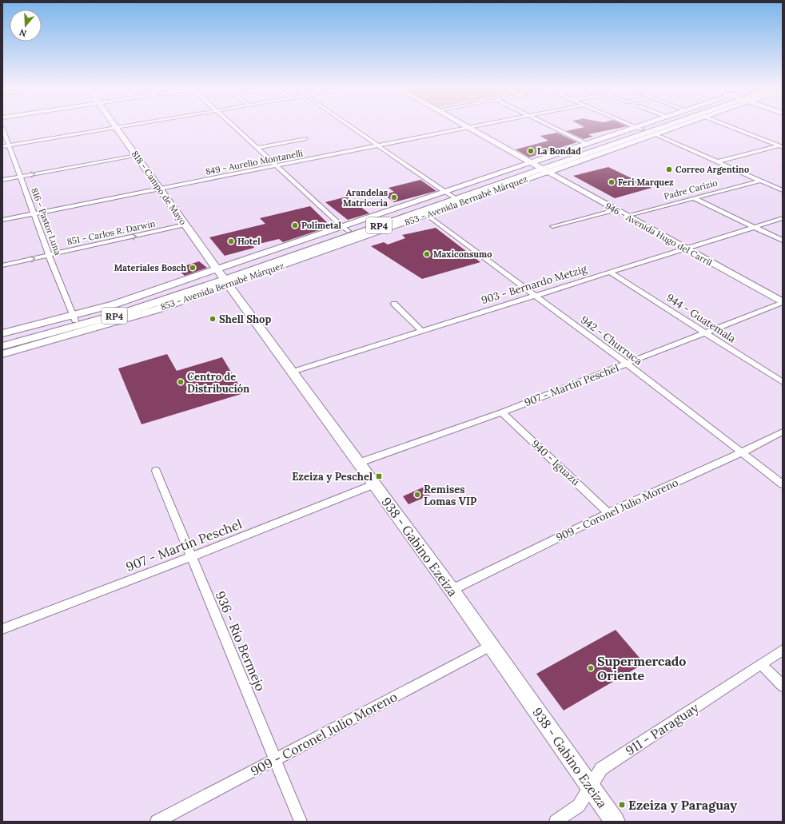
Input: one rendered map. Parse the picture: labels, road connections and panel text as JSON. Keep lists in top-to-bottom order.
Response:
{
  "streets": {
    "main road": ["853 - Avenida Bernabé Márquez", "RP4"],
    "street": [
      "849 - Aurelio Montanelli",
      "818 - Campo de Mayo",
      "Padre Carizio",
      "816 - Pastor Luna",
      "851 - Carlos R. Darwin",
      "946 - Avenida Hugo del Carril",
      "903 - Bernardo Metzig",
      "944 - Guatemala",
      "942 - Churruca",
      "907 - Martín Peschel",
      "940 - Iguazú",
      "909 - Coronel Julio Moreno",
      "938 - Gabino Ezeiza",
      "936 - Río Bermejo",
      "911 - Paraguay"
    ]
  },
  "crossings": [
    ["849 - Aurelio Montanelli", "818 - Campo de Mayo"],
    ["849 - Aurelio Montanelli", "816 - Pastor Luna"],
    ["849 - Aurelio Montanelli", "946 - Avenida Hugo del Carril"],
    ["818 - Campo de Mayo", "853 - Avenida Bernabé Márquez"],
    ["818 - Campo de Mayo", "851 - Carlos R. Darwin"],
    ["818 - Campo de Mayo", "938 - Gabino Ezeiza"],
    ["Padre Carizio", "946 - Avenida Hugo del Carril"],
    ["853 - Avenida Bernabé Márquez", "816 - Pastor Luna"],
    ["853 - Avenida Bernabé Márquez", "946 - Avenida Hugo del Carril"],
    ["853 - Avenida Bernabé Márquez", "942 - Churruca"],
    ["853 - Avenida Bernabé Márquez", "938 - Gabino Ezeiza"],
    ["816 - Pastor Luna", "851 - Carlos R. Darwin"],
    ["946 - Avenida Hugo del Carril", "903 - Bernardo Metzig"],
    ["946 - Avenida Hugo del Carril", "907 - Martín Peschel"],
    ["903 - Bernardo Metzig", "944 - Guatemala"],
    ["903 - Bernardo Metzig", "942 - Churruca"],
    ["903 - Bernardo Metzig", "938 - Gabino Ezeiza"],
    ["944 - Guatemala", "907 - Martín Peschel"],
    ["942 - Churruca", "907 - Martín Peschel"],
    ["942 - Churruca", "909 - Coronel Julio Moreno"],
    ["907 - Martín Peschel", "940 - Iguazú"],
    ["907 - Martín Peschel", "938 - Gabino Ezeiza"],
    ["907 - Martín Peschel", "936 - Río Bermejo"],
    ["940 - Iguazú", "909 - Coronel Julio Moreno"],
    ["909 - Coronel Julio Moreno", "938 - Gabino Ezeiza"],
    ["909 - Coronel Julio Moreno", "936 - Río Bermejo"],
    ["938 - Gabino Ezeiza", "911 - Paraguay"]
  ],
  "one_way": ["851 - Carlos R. Darwin"],
  "places": {
    "other": [
      "La Bondad",
      "Correo Argentino",
      "Feri Marquez",
      "Arandelas Matriceria",
      "Polimetal",
      "Hotel",
      "Maxiconsumo",
      "Materiales Bosch",
      "Shell Shop",
      "Centro de Distribución",
      "Remises Lomas VIP",
      "Supermercado Oriente"
    ],
    "transit": ["Ezeiza y Peschel", "Ezeiza y Paraguay"]
  },
  "north": "bottom"
}
